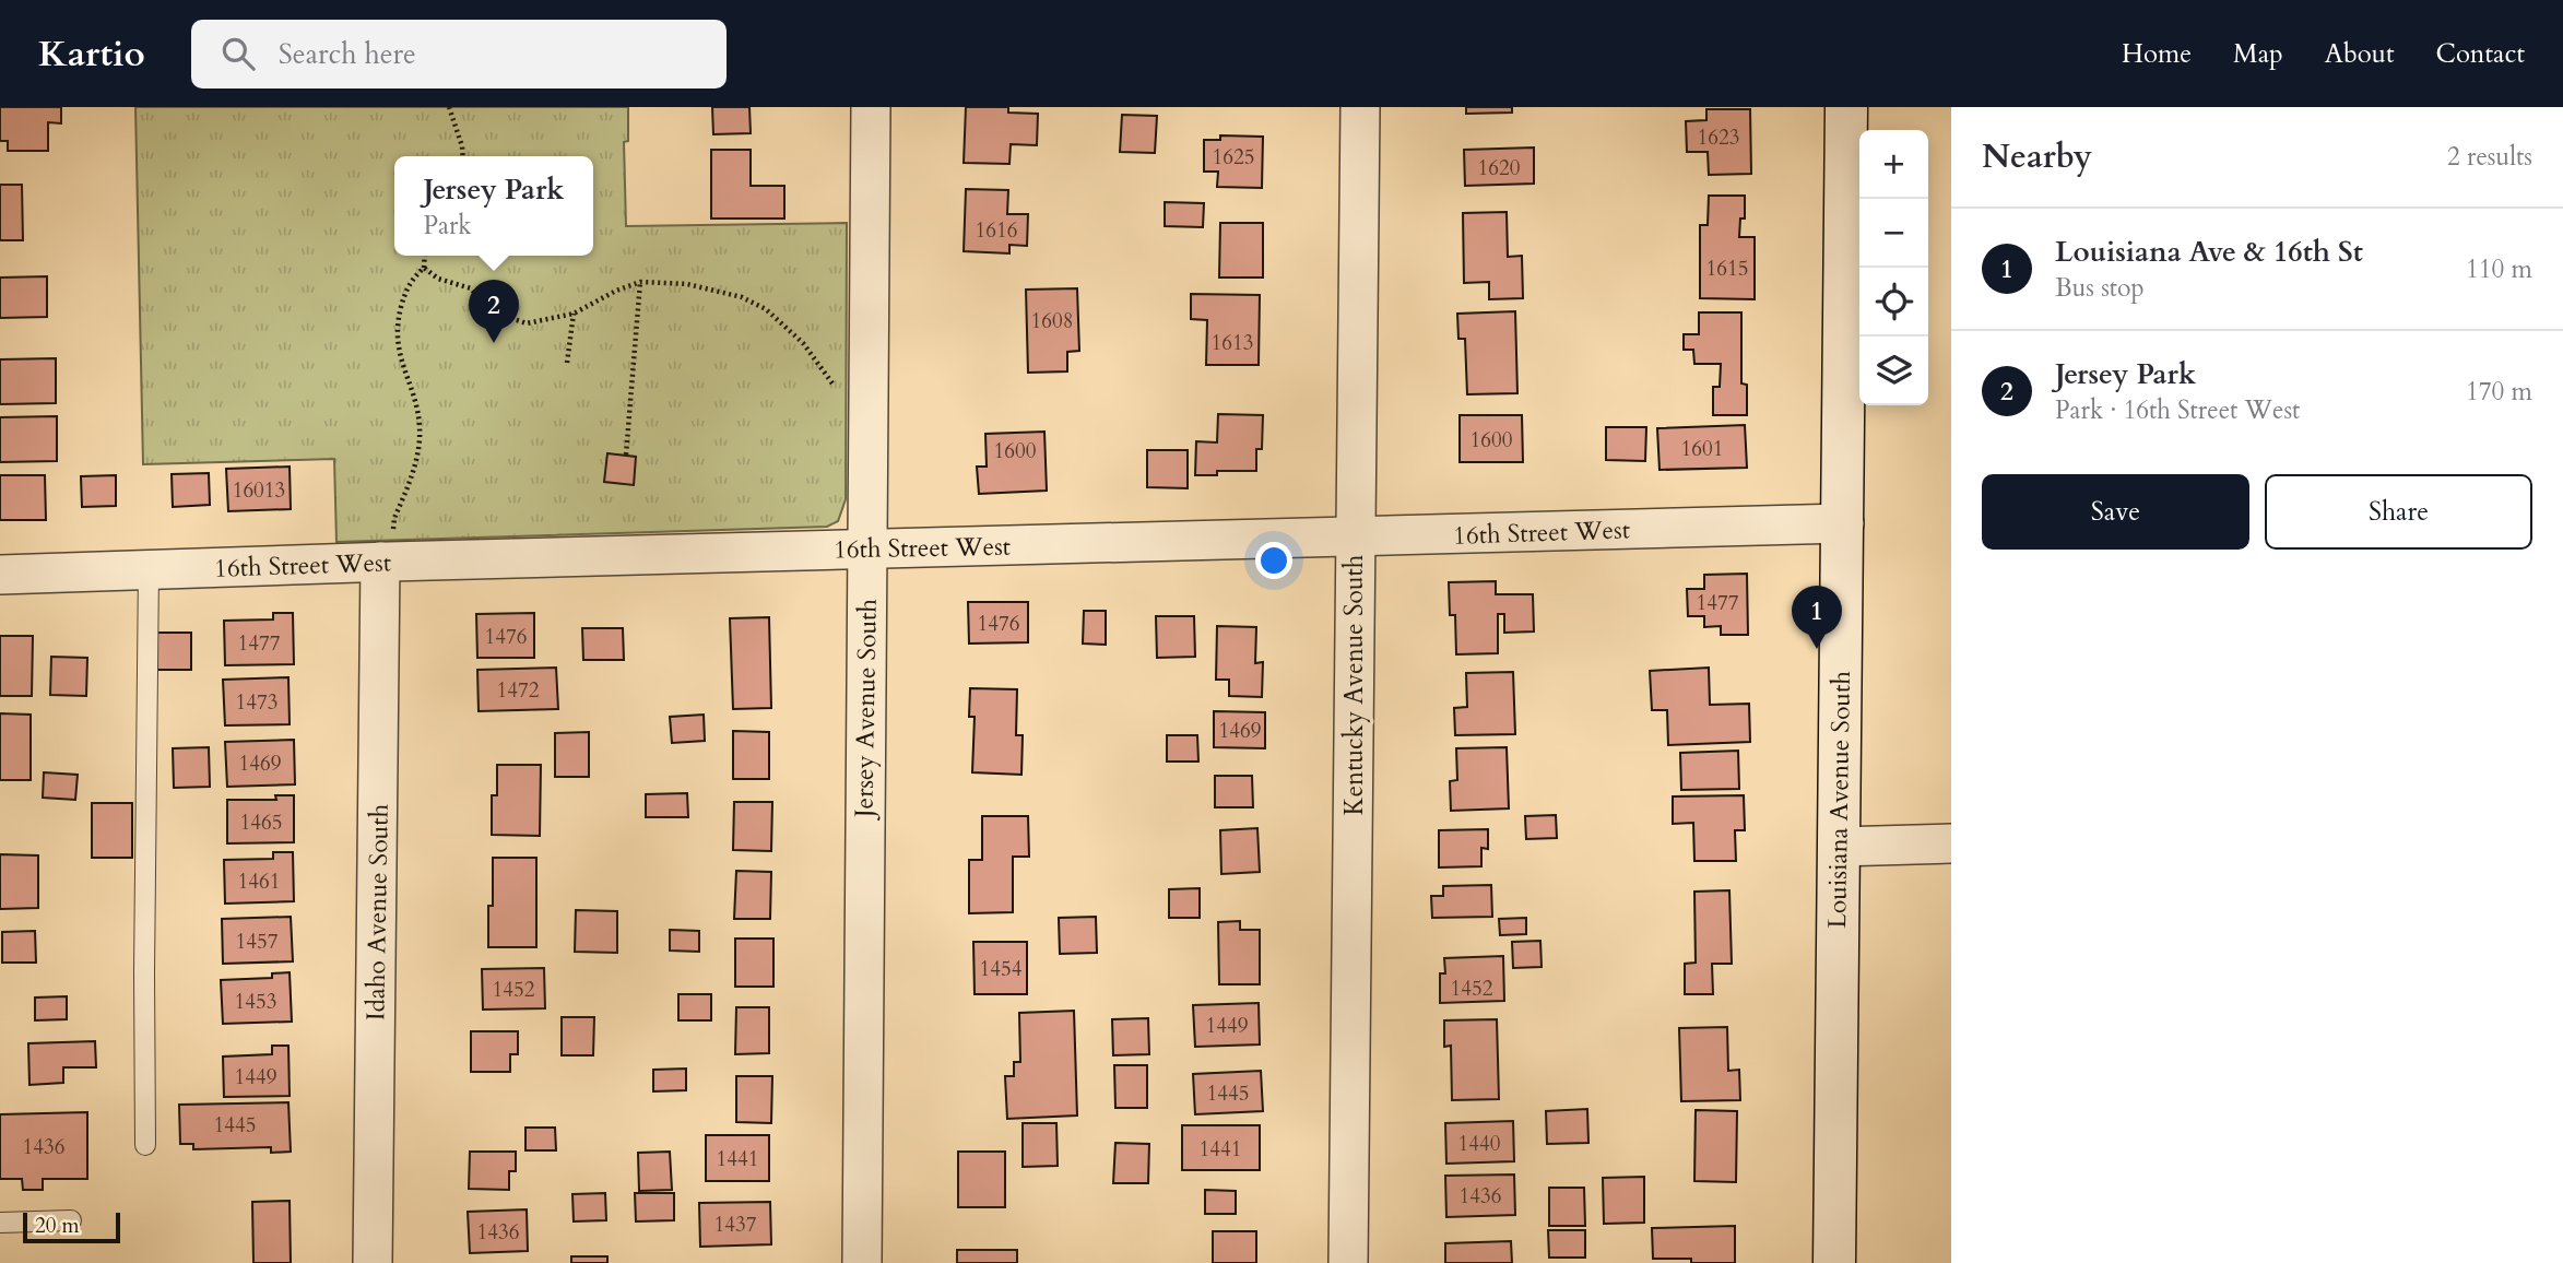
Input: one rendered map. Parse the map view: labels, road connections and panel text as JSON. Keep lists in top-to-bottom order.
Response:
{
  "streets": {
    "main road": ["Louisiana Avenue South"],
    "street": [
      "16th Street West",
      "Kentucky Avenue South",
      "Jersey Avenue South",
      "Idaho Avenue South"
    ]
  },
  "crossings": [
    ["16th Street West", "Kentucky Avenue South"],
    ["16th Street West", "Jersey Avenue South"],
    ["16th Street West", "Louisiana Avenue South"],
    ["16th Street West", "Idaho Avenue South"]
  ],
  "house_numbers": [
    "1623",
    "1625",
    "1620",
    "1616",
    "1615",
    "1608",
    "1613",
    "1600",
    "1601",
    "1600",
    "16013",
    "1477",
    "1476",
    "1476",
    "1477",
    "1472",
    "1473",
    "1469",
    "1469",
    "1465",
    "1461",
    "1457",
    "1454",
    "1452",
    "1452",
    "1453",
    "1449",
    "1449",
    "1445",
    "1445",
    "1440",
    "1436",
    "1441",
    "1441",
    "1436",
    "1437",
    "1436"
  ],
  "scale_bar": "20 m",
  "page": {
    "header": "Kartio",
    "search": "Search here",
    "nav": [
      "Home",
      "Map",
      "About",
      "Contact"
    ],
    "heading": ["Nearby", "2 results"],
    "map_buttons": ["+", "−"],
    "popup": ["Jersey Park", "Park"],
    "list": [
      {
        "mark": "1",
        "name": "Louisiana Ave & 16th St",
        "note": "Bus stop",
        "value": "110 m"
      },
      {
        "mark": "2",
        "name": "Jersey Park",
        "note": "Park · 16th Street West",
        "value": "170 m"
      }
    ],
    "pins": ["2", "1"],
    "buttons": ["Save", "Share"],
    "scale": "20 m"
  }
}
